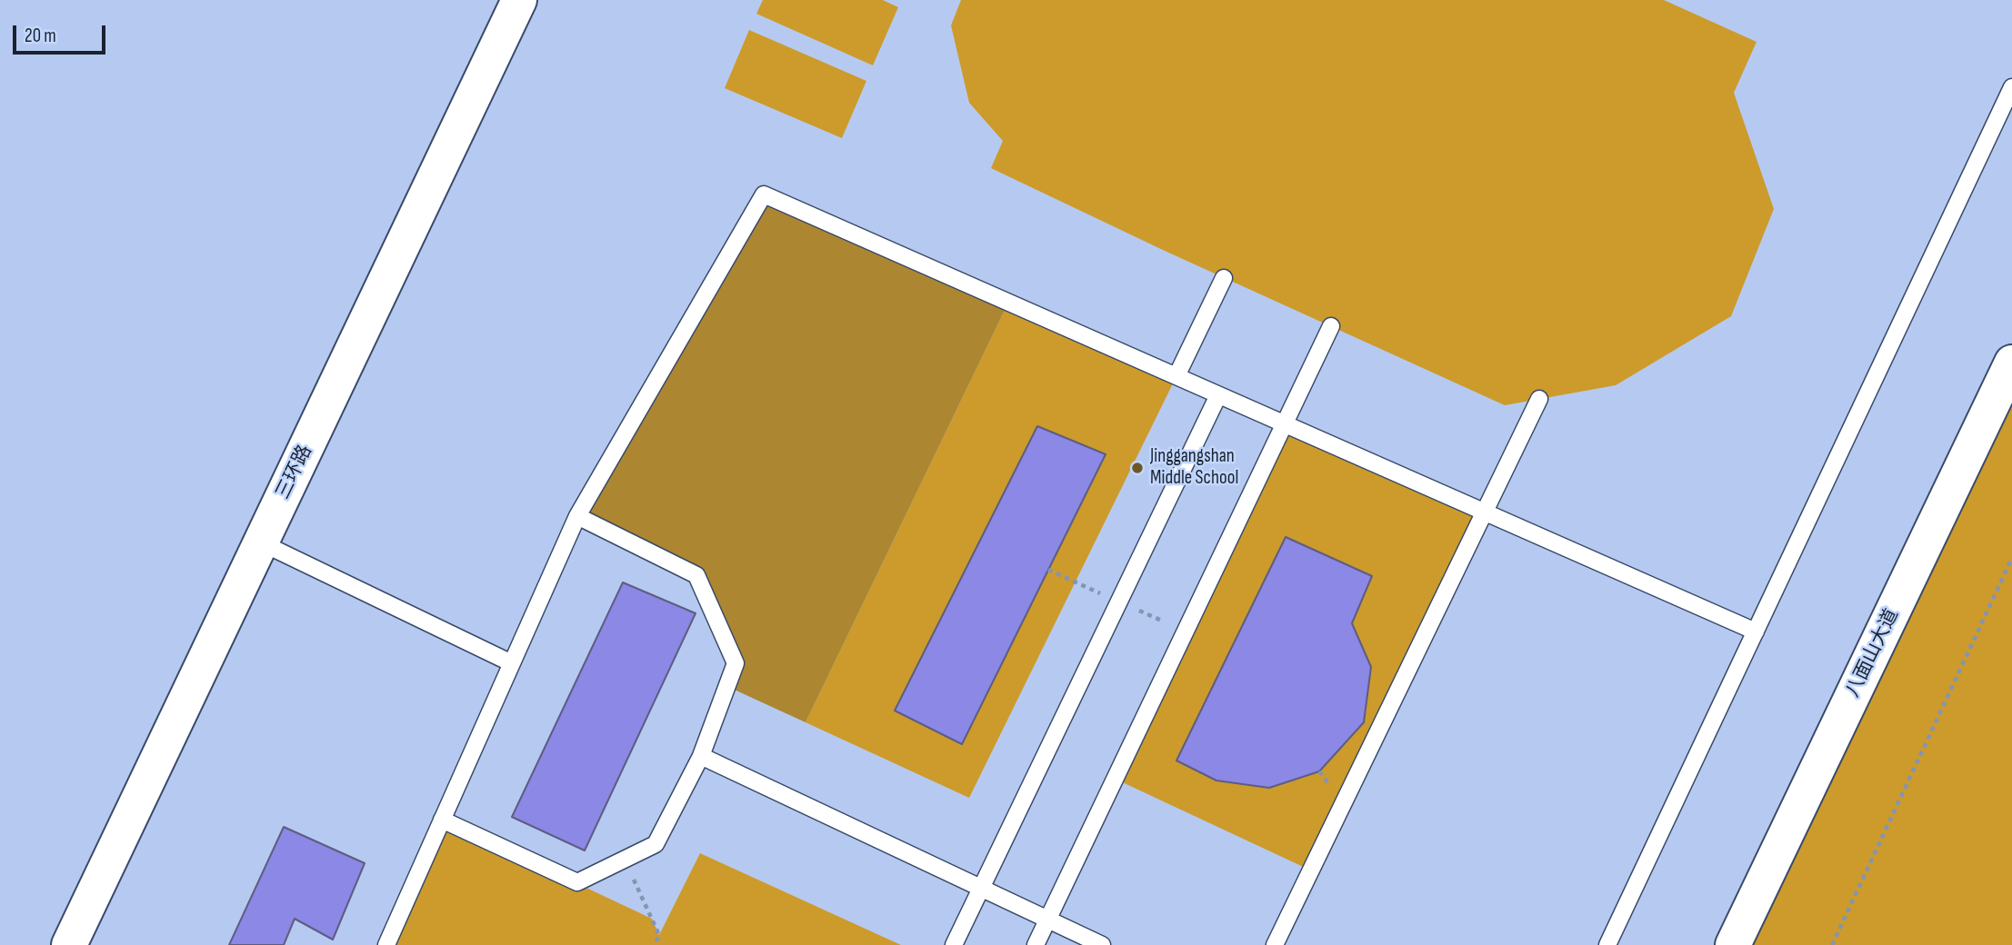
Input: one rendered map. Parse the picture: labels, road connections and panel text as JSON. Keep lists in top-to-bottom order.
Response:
{
  "streets": {
    "main road": ["三环路", "八面山大道"]
  },
  "places": ["Jinggangshan Middle School"],
  "scale_bar": "20 m"
}
